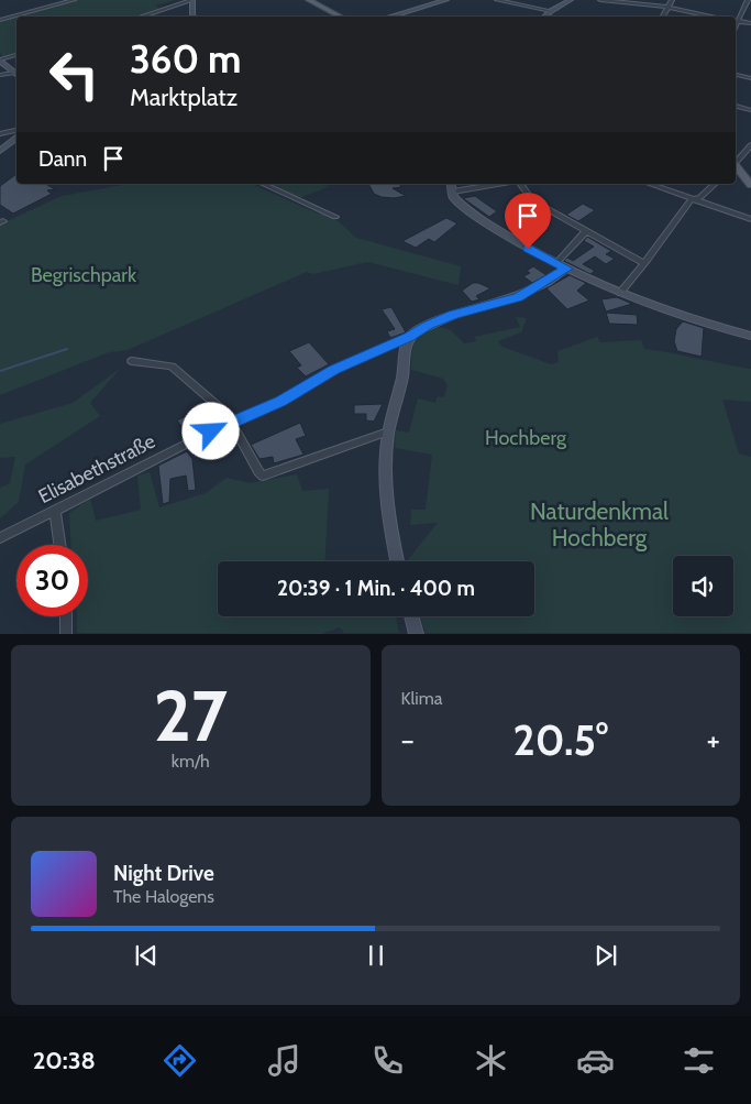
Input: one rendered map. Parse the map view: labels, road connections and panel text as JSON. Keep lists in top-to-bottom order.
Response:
{
  "streets": {
    "main road": ["Elisabethstraße"]
  },
  "parks": ["Begrischpark", "Hochberg", "Naturdenkmal Hochberg"],
  "page": {
    "turn": ["360 m", "Marktplatz"],
    "then": "Dann",
    "limit": "30",
    "trip": "20:39 · 1 Min. · 400 m",
    "tile": [
      ["27", "km/h"],
      "Klima"
    ],
    "heat": ["−", "20.5°", "+"],
    "song": ["Night Drive", "The Halogens"],
    "tabs": "20:38"
  }
}
